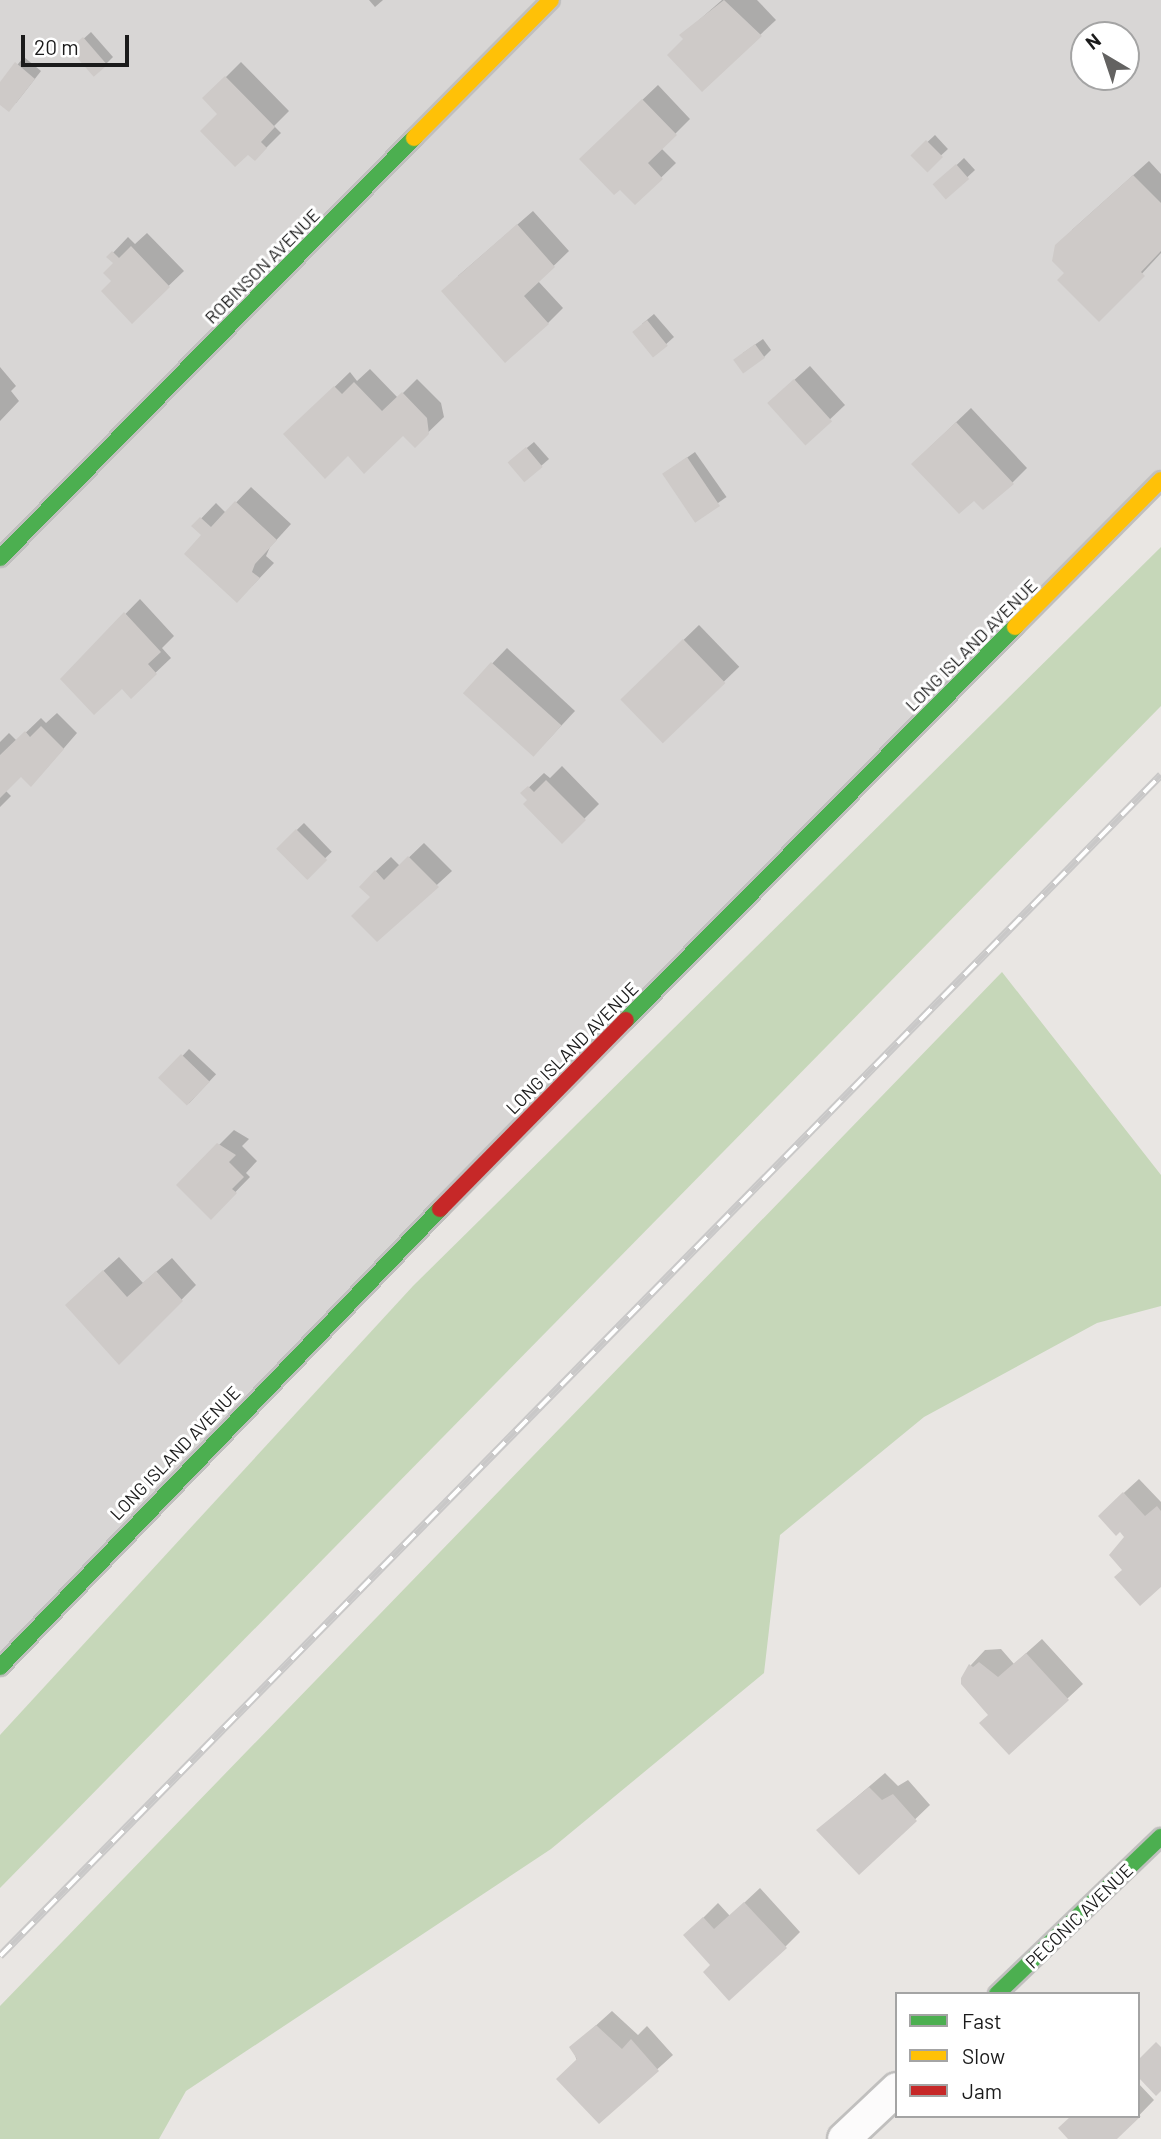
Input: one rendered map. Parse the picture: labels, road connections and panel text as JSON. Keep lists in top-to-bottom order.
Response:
{
  "streets": {
    "street": ["ROBINSON AVENUE", "LONG ISLAND AVENUE", "PECONIC AVENUE"]
  },
  "legend": ["Fast", "Slow", "Jam"],
  "scale_bar": "20 m",
  "north": "top left"
}
